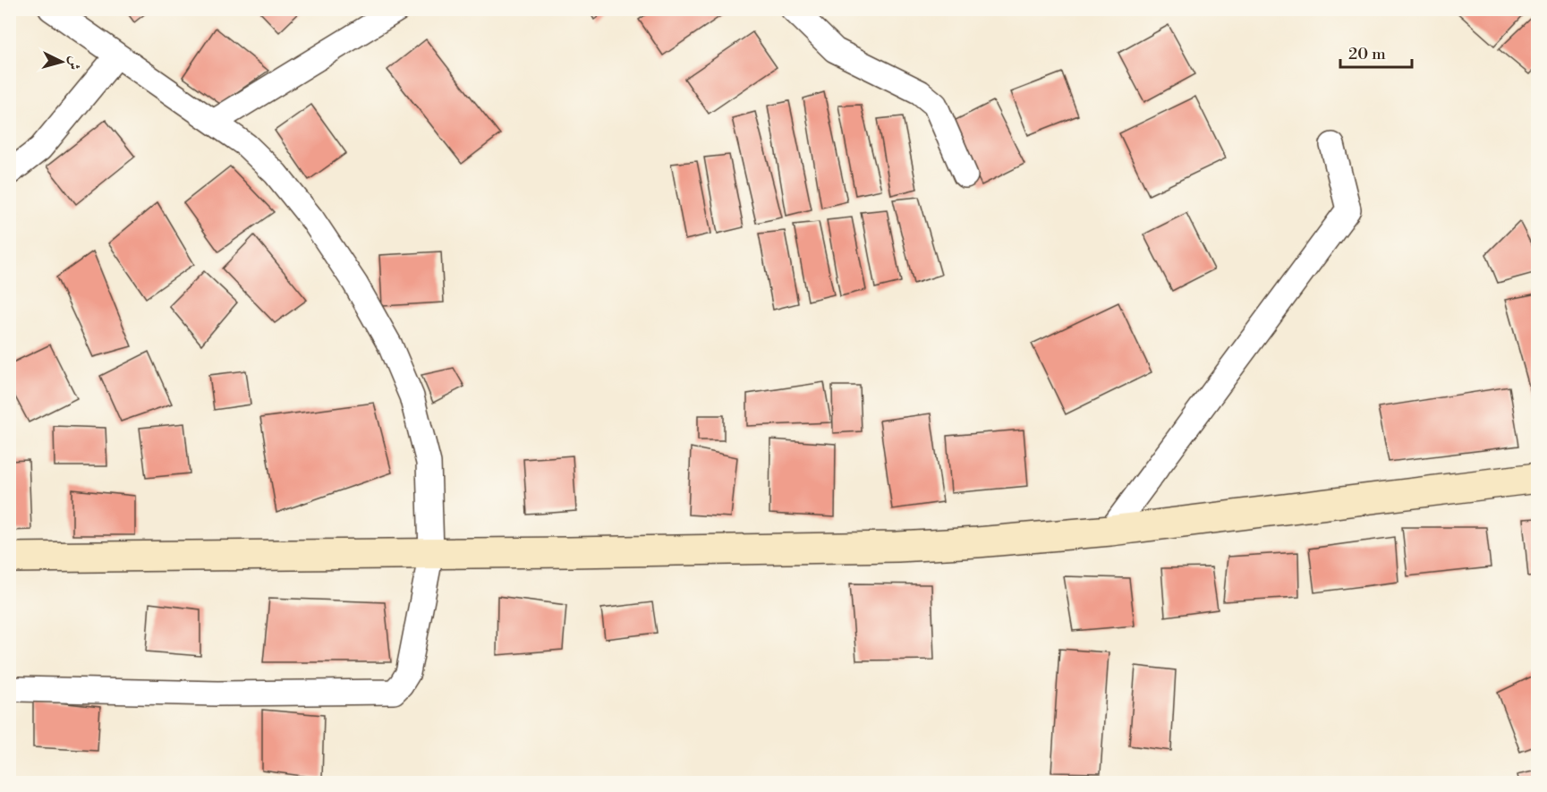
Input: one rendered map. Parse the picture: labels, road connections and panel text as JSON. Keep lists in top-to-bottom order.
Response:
{
  "scale_bar": "20 m",
  "north": "right"
}
